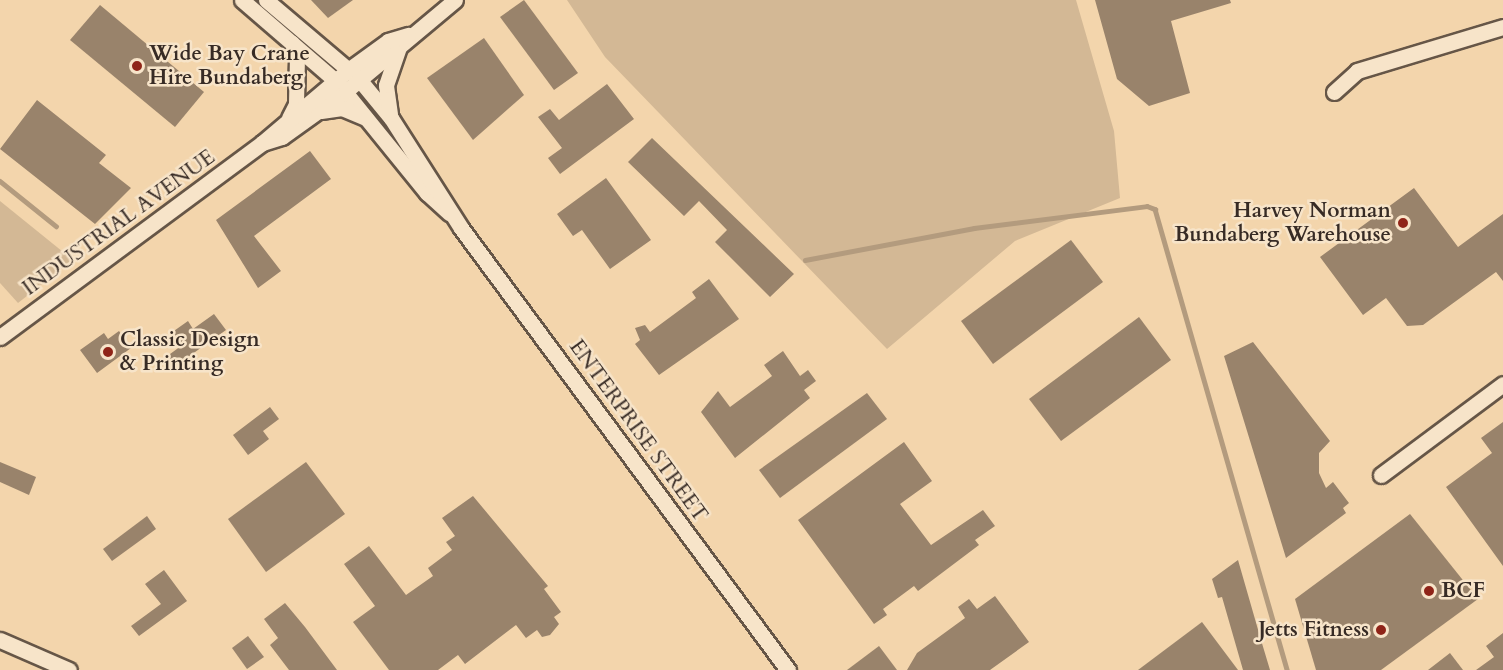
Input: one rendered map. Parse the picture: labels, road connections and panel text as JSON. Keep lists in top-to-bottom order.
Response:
{
  "streets": {
    "street": ["INDUSTRIAL AVENUE", "ENTERPRISE STREET"]
  },
  "crossings": [
    ["INDUSTRIAL AVENUE", "ENTERPRISE STREET"]
  ],
  "places": [
    "Wide Bay Crane Hire Bundaberg",
    "Harvey Norman Bundaberg Warehouse",
    "Classic Design & Printing",
    "BCF",
    "Jetts Fitness"
  ]
}
